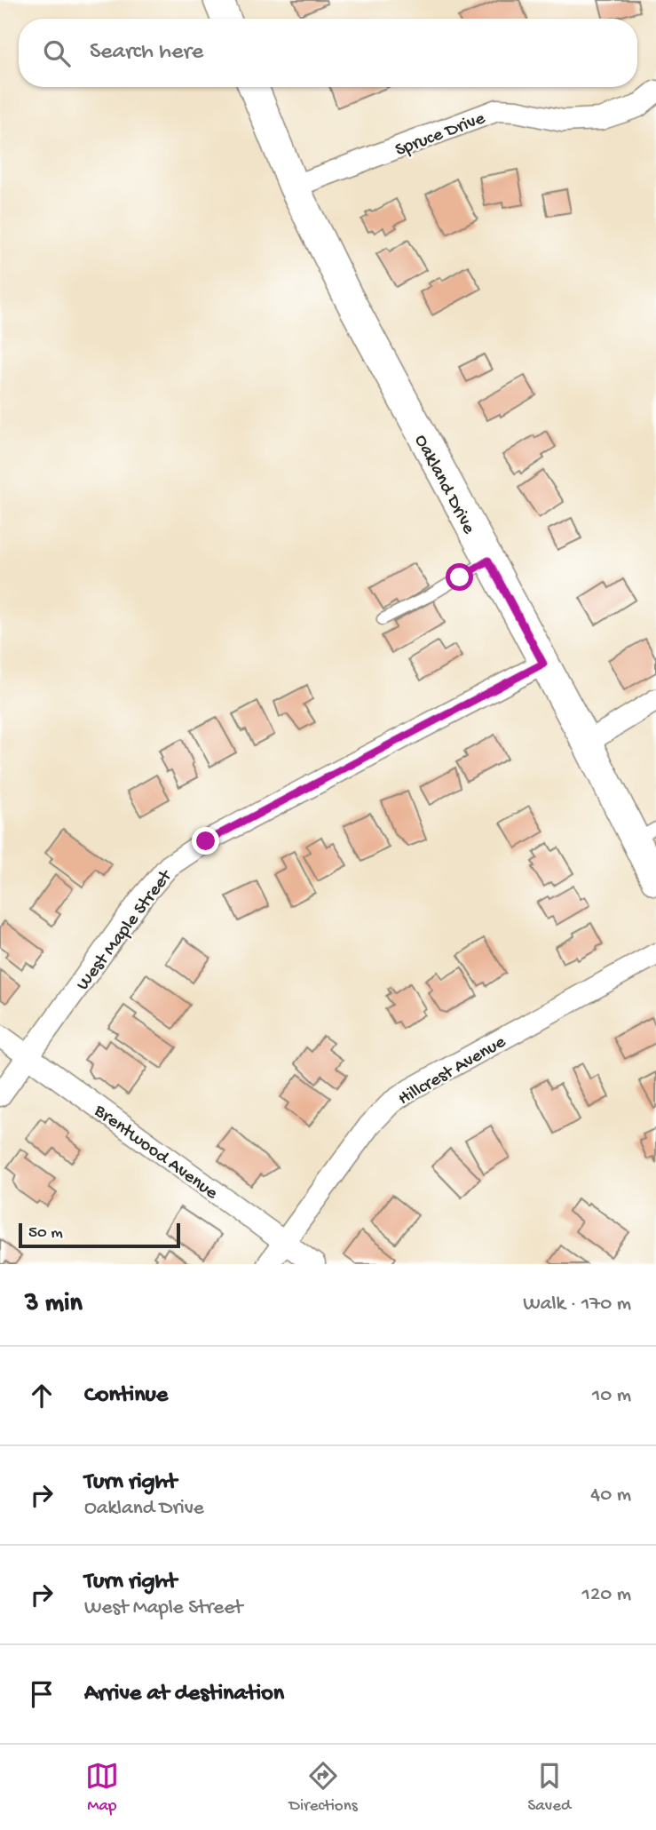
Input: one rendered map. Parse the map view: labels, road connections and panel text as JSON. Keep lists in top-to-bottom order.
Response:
{
  "streets": {
    "main road": ["Oakland Drive"],
    "street": [
      "Spruce Drive",
      "West Maple Street",
      "Hillcrest Avenue",
      "Brentwood Avenue"
    ]
  },
  "crossings": [
    ["Spruce Drive", "Oakland Drive"],
    ["Oakland Drive", "West Maple Street"],
    ["West Maple Street", "Brentwood Avenue"],
    ["Hillcrest Avenue", "Brentwood Avenue"]
  ],
  "scale_bar": "50 m",
  "page": {
    "search": "Search here",
    "scale": "50 m",
    "heading": ["3 min", "Walk · 170 m"],
    "list": [
      ["Continue", "10 m"],
      ["Turn right", "Oakland Drive", "40 m"],
      ["Turn right", "West Maple Street", "120 m"],
      "Arrive at destination"
    ],
    "nav": ["Map", "Directions", "Saved"]
  }
}
